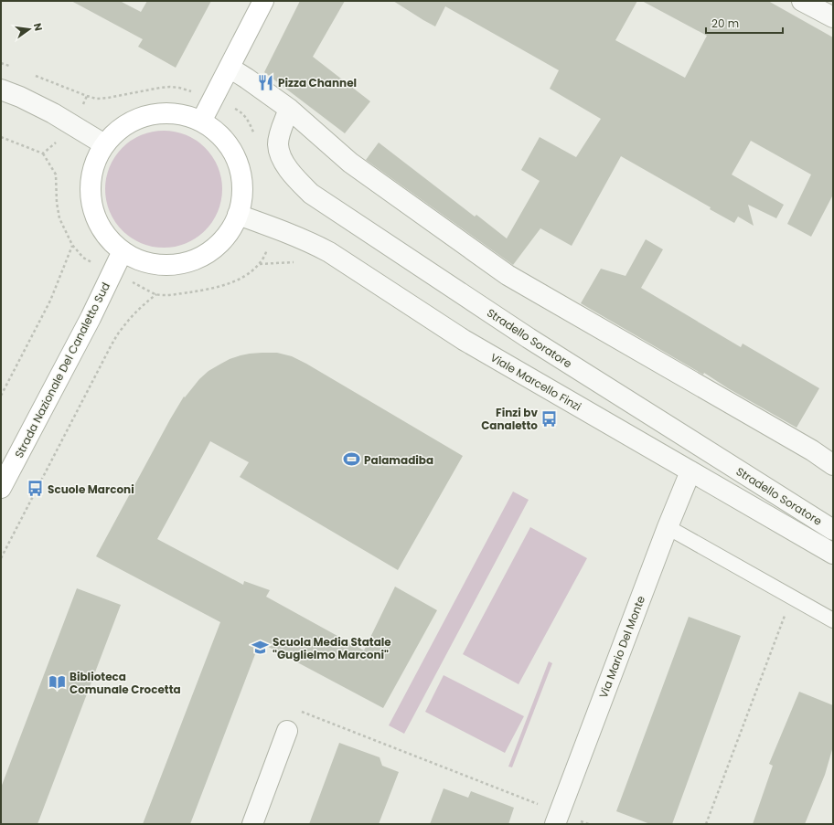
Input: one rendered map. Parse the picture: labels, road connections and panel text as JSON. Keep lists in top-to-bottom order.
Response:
{
  "streets": {
    "main road": ["Strada Nazionale Del Canaletto Sud"],
    "street": ["Stradello Soratore", "Viale Marcello Finzi", "Via Mario Del Monte"]
  },
  "crossings": [
    ["Viale Marcello Finzi", "Via Mario Del Monte"]
  ],
  "places": {
    "restaurant": ["Pizza Channel"],
    "bus stop": ["Finzi bv Canaletto", "Scuole Marconi"],
    "sports": ["Palamadiba"],
    "school or university": ["Scuola Media Statale \"Guglielmo Marconi\""],
    "library": ["Biblioteca Comunale Crocetta"]
  },
  "scale_bar": "20 m",
  "north": "right"
}
